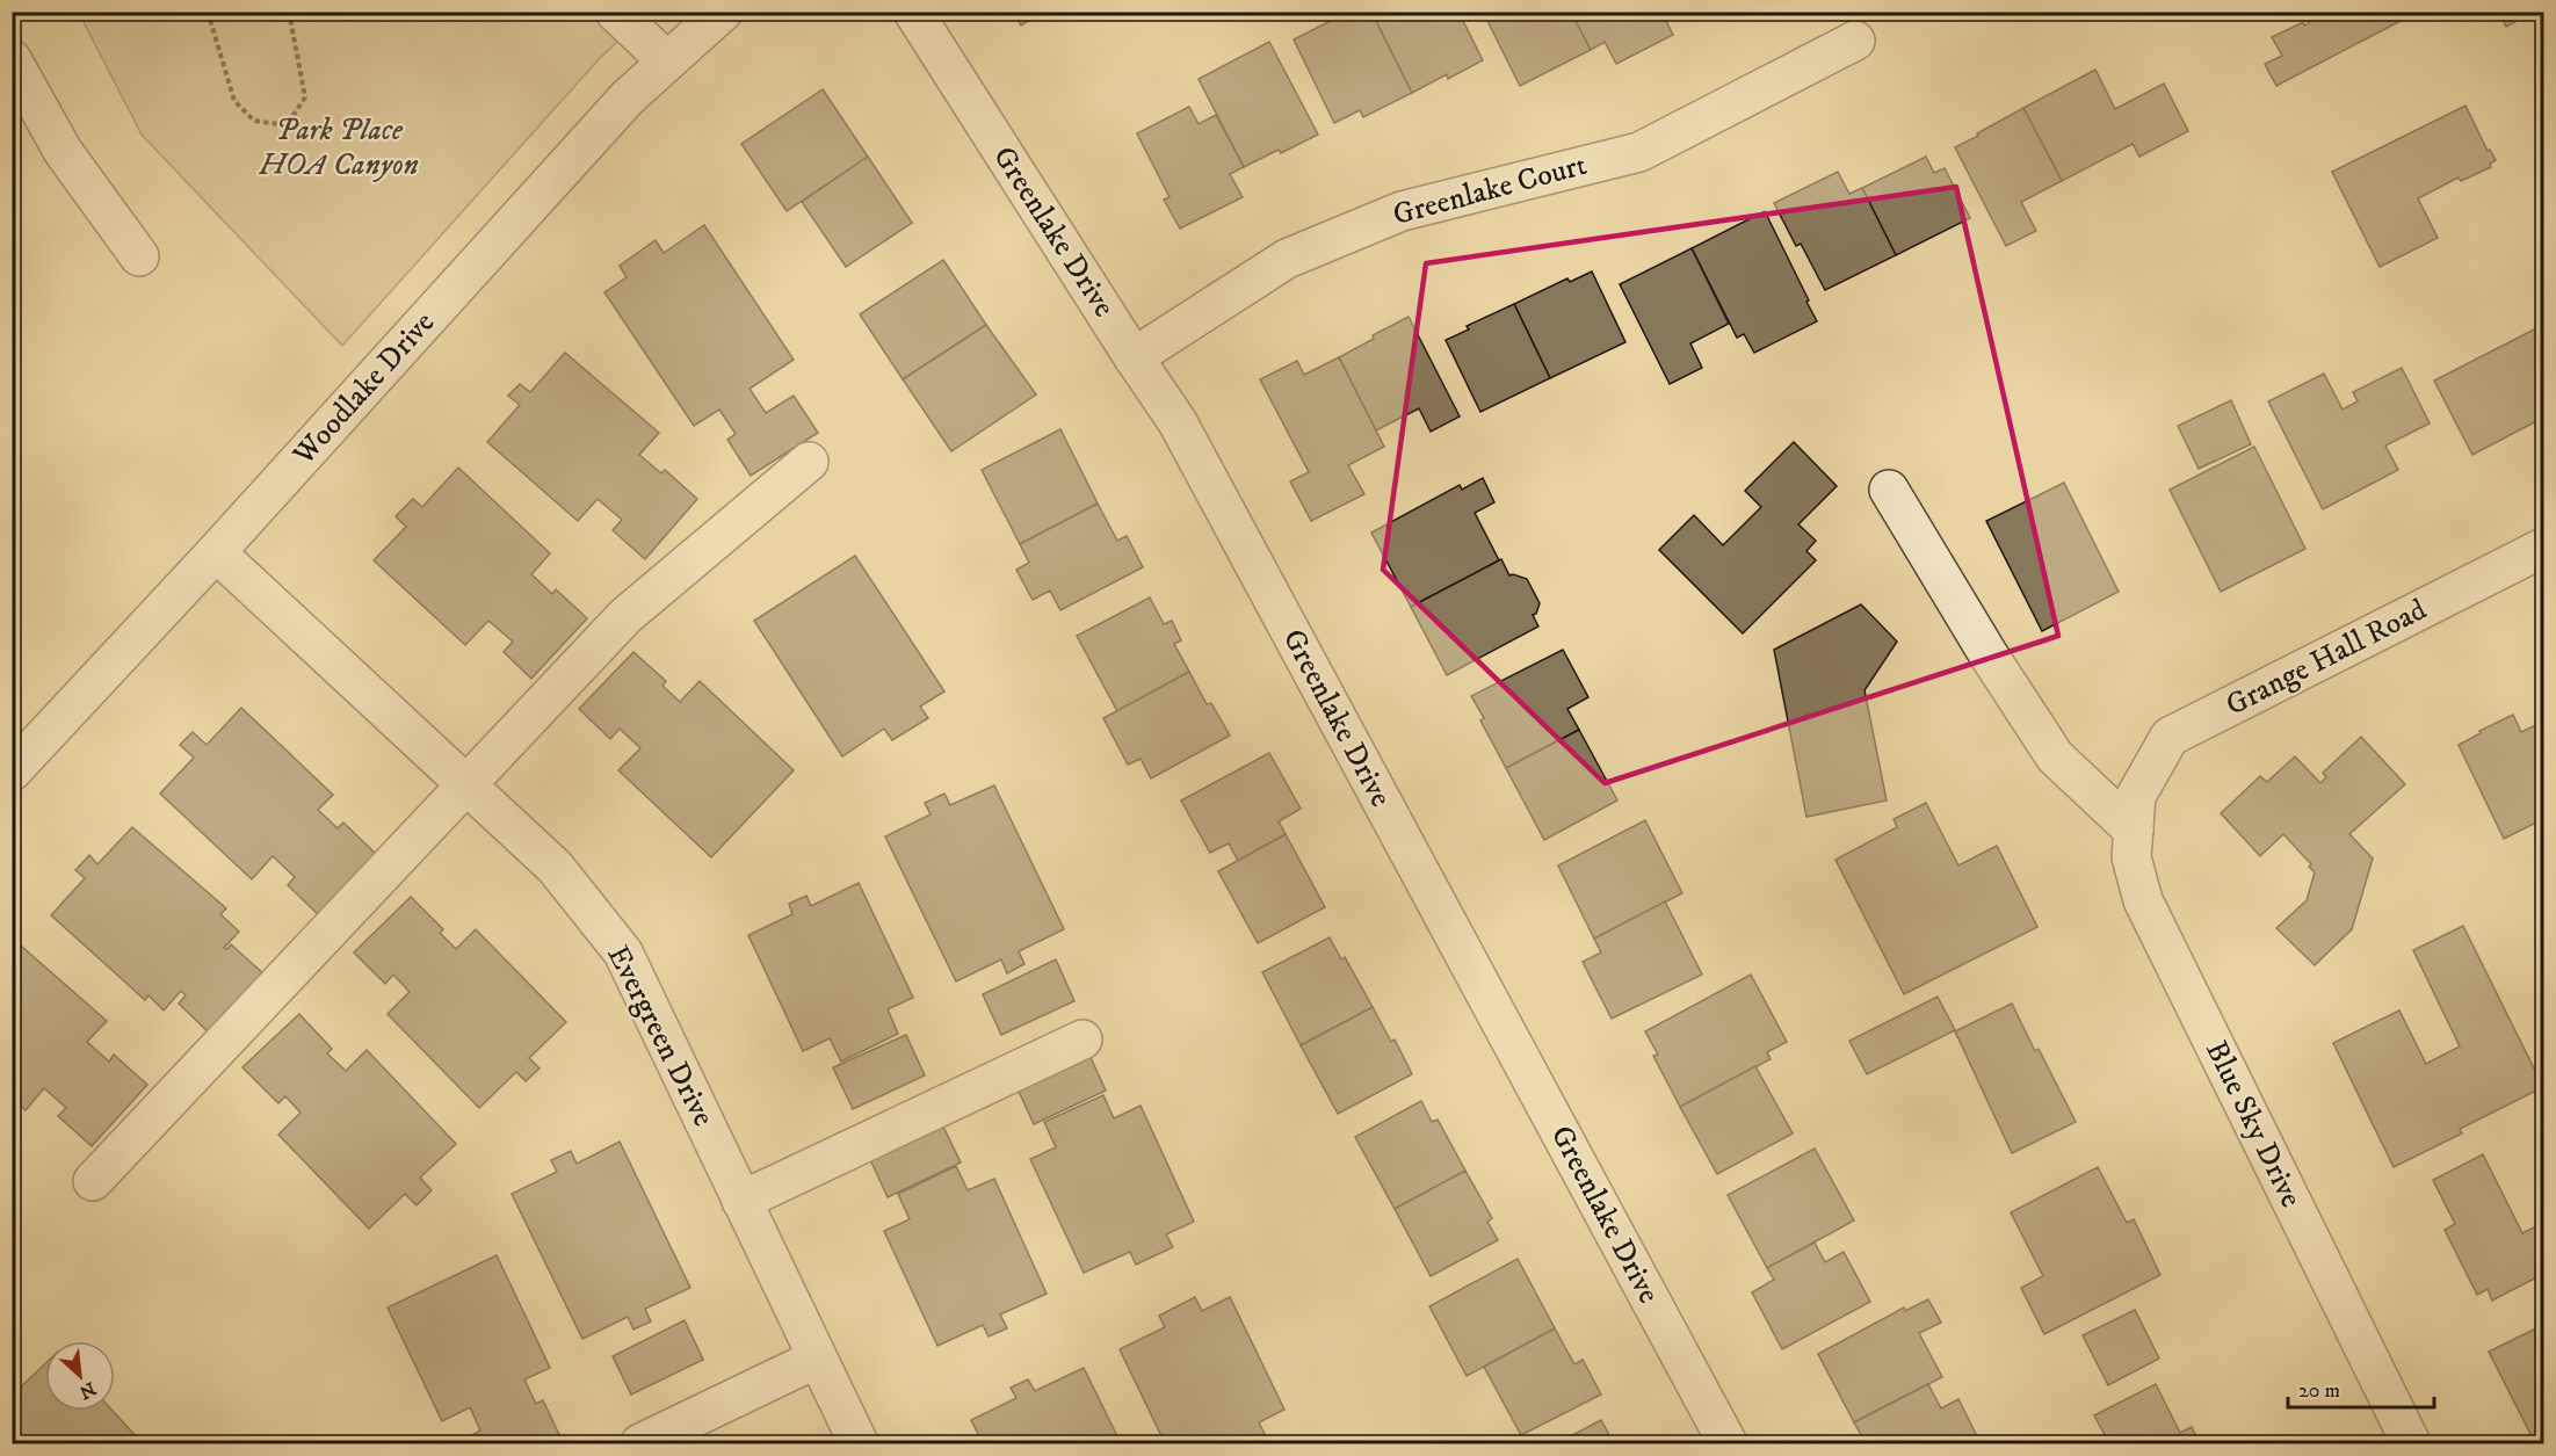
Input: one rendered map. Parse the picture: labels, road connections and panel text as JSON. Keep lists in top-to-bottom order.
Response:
{
  "streets": {
    "street": [
      "Greenlake Court",
      "Greenlake Drive",
      "Woodlake Drive",
      "Grange Hall Road",
      "Evergreen Drive",
      "Blue Sky Drive"
    ]
  },
  "crossings": [
    ["Greenlake Court", "Greenlake Drive"],
    ["Woodlake Drive", "Evergreen Drive"],
    ["Grange Hall Road", "Blue Sky Drive"]
  ],
  "parks": ["Park Place HOA Canyon"],
  "scale_bar": "20 m",
  "north": "bottom right"
}
